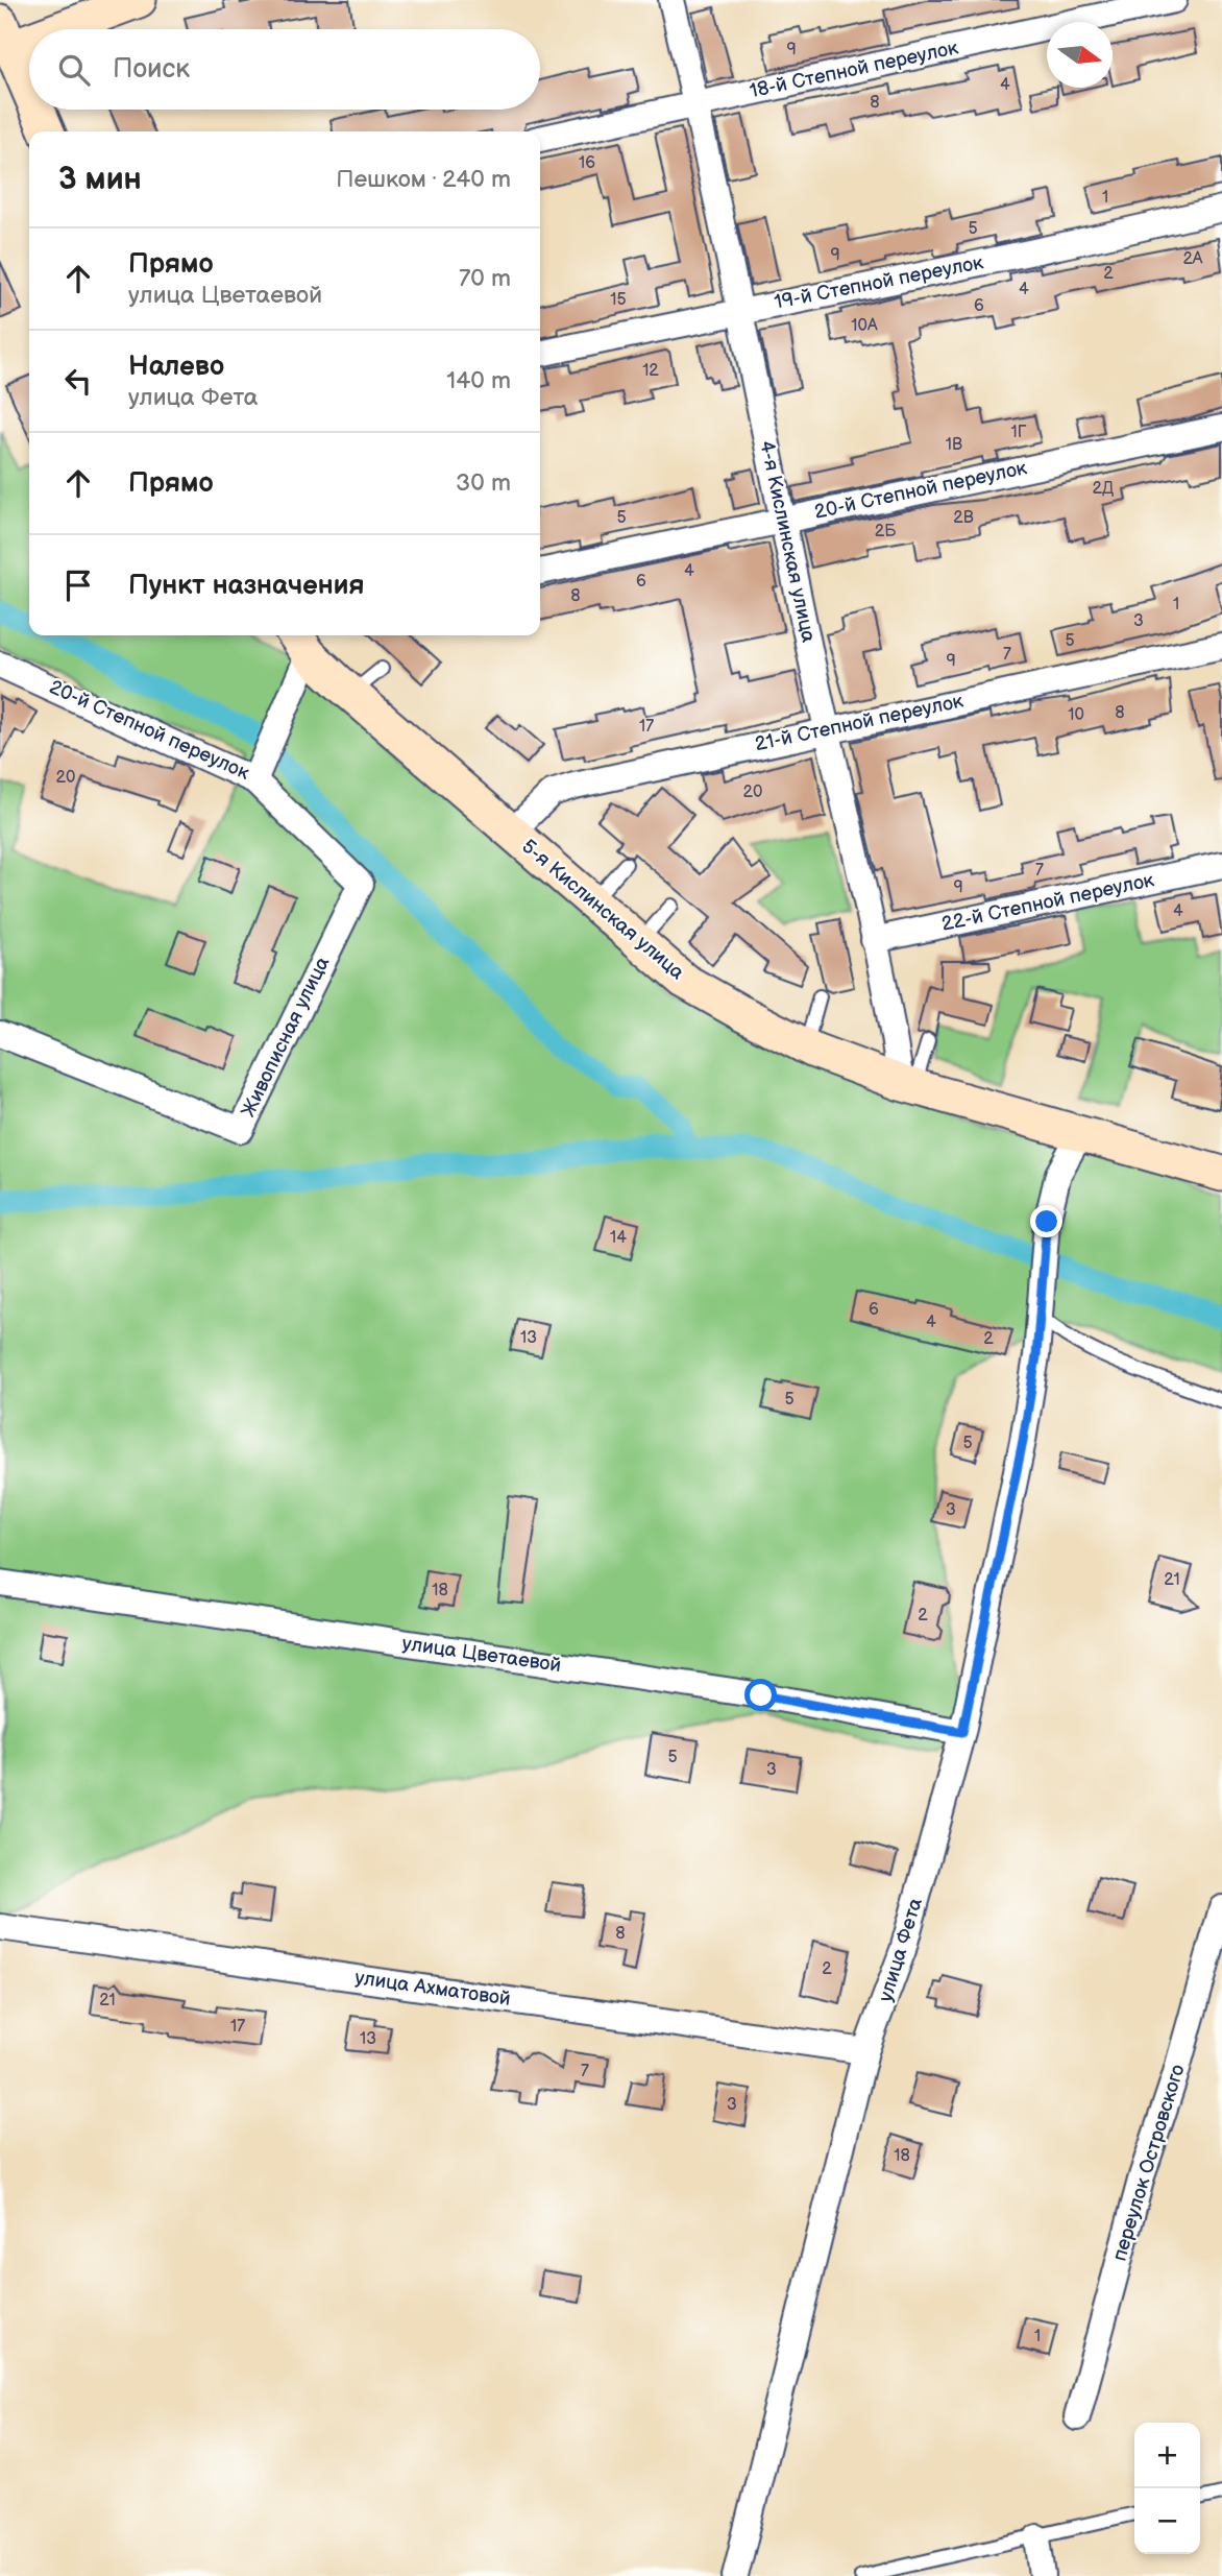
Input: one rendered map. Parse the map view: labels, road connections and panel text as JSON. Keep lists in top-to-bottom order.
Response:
{
  "streets": {
    "street": [
      "18-й Степной переулок",
      "19-й Степной переулок",
      "20-й Степной переулок",
      "4-я Кислинская улица",
      "21-й Степной переулок",
      "22-й Степной переулок",
      "5-я Кислинская улица",
      "Живописная улица",
      "улица Цветаевой",
      "улица Фета",
      "улица Ахматовой",
      "переулок Островского"
    ]
  },
  "crossings": [
    ["18-й Степной переулок", "4-я Кислинская улица"],
    ["19-й Степной переулок", "4-я Кислинская улица"],
    ["20-й Степной переулок", "4-я Кислинская улица"],
    ["20-й Степной переулок", "5-я Кислинская улица"],
    ["20-й Степной переулок", "Живописная улица"],
    ["4-я Кислинская улица", "21-й Степной переулок"],
    ["4-я Кислинская улица", "22-й Степной переулок"],
    ["4-я Кислинская улица", "5-я Кислинская улица"],
    ["21-й Степной переулок", "5-я Кислинская улица"],
    ["5-я Кислинская улица", "улица Фета"],
    ["улица Цветаевой", "улица Фета"],
    ["улица Фета", "улица Ахматовой"]
  ],
  "house_numbers": [
    "9",
    "4",
    "8",
    "16",
    "1",
    "5",
    "9",
    "2А",
    "2",
    "4",
    "15",
    "6",
    "10А",
    "12",
    "1Г",
    "1В",
    "2Д",
    "5",
    "2В",
    "2Б",
    "4",
    "6",
    "8",
    "1",
    "3",
    "5",
    "7",
    "9",
    "8",
    "10",
    "17",
    "20",
    "20",
    "7",
    "9",
    "4",
    "14",
    "6",
    "4",
    "13",
    "2",
    "5",
    "5",
    "3",
    "21",
    "18",
    "2",
    "5",
    "3",
    "8",
    "2",
    "21",
    "17",
    "13",
    "7",
    "3",
    "18",
    "1"
  ],
  "north": "right",
  "page": {
    "search": "Поиск",
    "heading": ["3 мин", "Пешком · 240 m"],
    "list": [
      ["Прямо", "улица Цветаевой", "70 m"],
      ["Налево", "улица Фета", "140 m"],
      ["Прямо", "30 m"],
      "Пункт назначения"
    ],
    "map_buttons": ["+", "−"]
  }
}
